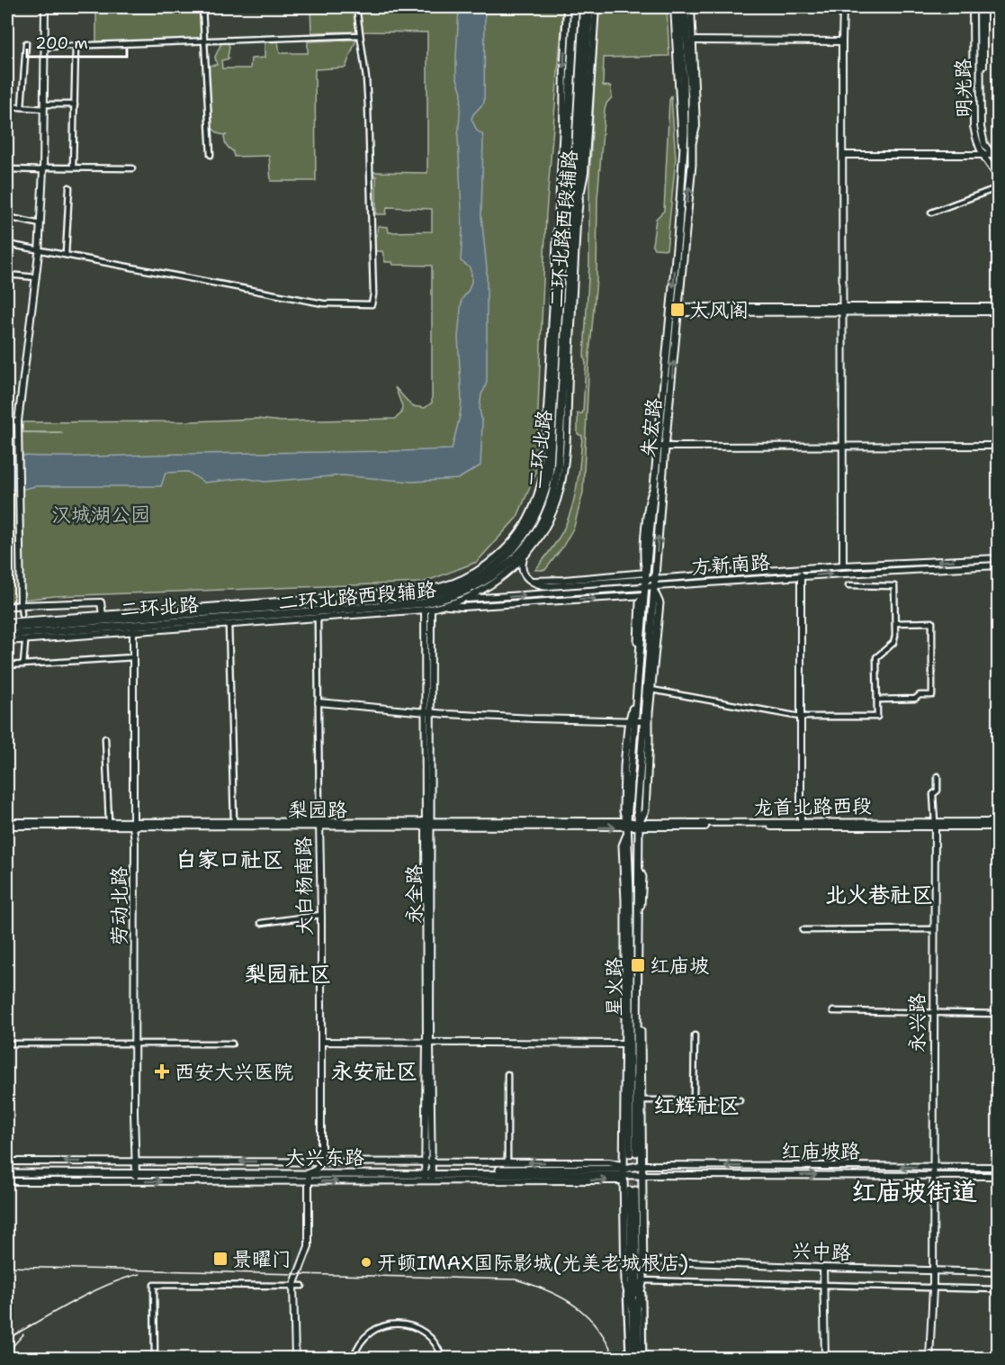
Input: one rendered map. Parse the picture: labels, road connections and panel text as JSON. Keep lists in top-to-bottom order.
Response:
{
  "streets": {
    "highway": ["二环北路"],
    "main road": [
      "明光路",
      "二环北路西段辅路",
      "朱宏路",
      "方新南路",
      "龙首北路西段",
      "梨园路",
      "大白杨南路",
      "永全路",
      "劳动北路",
      "星火路",
      "永兴路",
      "红庙坡路",
      "大兴东路",
      "兴中路"
    ]
  },
  "crossings": [
    ["二环北路西段辅路", "二环北路"],
    ["二环北路西段辅路", "方新南路"],
    ["二环北路西段辅路", "大白杨南路"],
    ["二环北路西段辅路", "永全路"],
    ["二环北路西段辅路", "劳动北路"],
    ["朱宏路", "方新南路"],
    ["朱宏路", "龙首北路西段"],
    ["朱宏路", "梨园路"],
    ["朱宏路", "星火路"],
    ["龙首北路西段", "梨园路"],
    ["龙首北路西段", "星火路"],
    ["龙首北路西段", "永兴路"],
    ["梨园路", "大白杨南路"],
    ["梨园路", "永全路"],
    ["梨园路", "劳动北路"],
    ["梨园路", "星火路"],
    ["永全路", "大兴东路"],
    ["劳动北路", "大兴东路"],
    ["永兴路", "红庙坡路"],
    ["永兴路", "兴中路"],
    ["红庙坡路", "大兴东路"]
  ],
  "districts": [
    "白家口社区",
    "北火巷社区",
    "梨园社区",
    "永安社区",
    "红辉社区",
    "红庙坡街道"
  ],
  "parks": ["汉城湖公园"],
  "places": {
    "transit": ["大风阁", "红庙坡", "景曜门"],
    "health": ["西安大兴医院"],
    "other": ["开顿IMAX国际影城(光美老城根店)"]
  },
  "scale_bar": "200 m"
}
